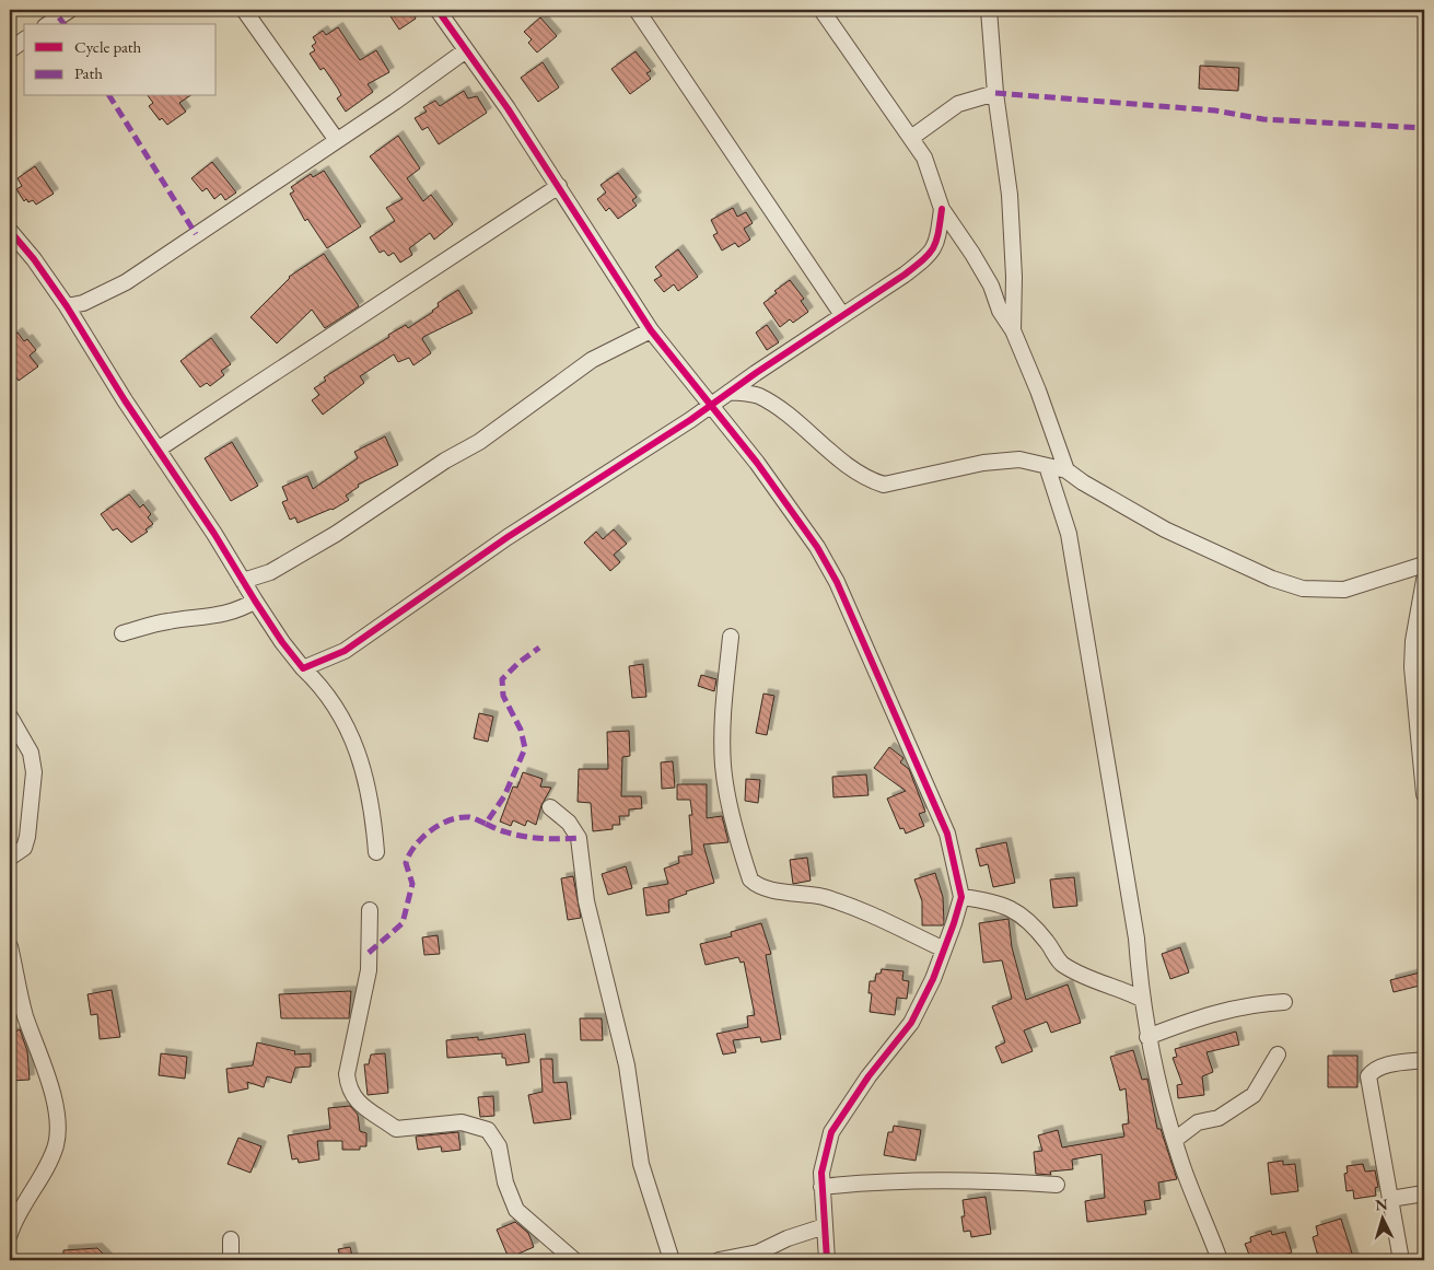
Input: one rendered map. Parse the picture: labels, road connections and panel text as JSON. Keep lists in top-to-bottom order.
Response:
{
  "legend": ["Cycle path", "Path"],
  "north": "top"
}
